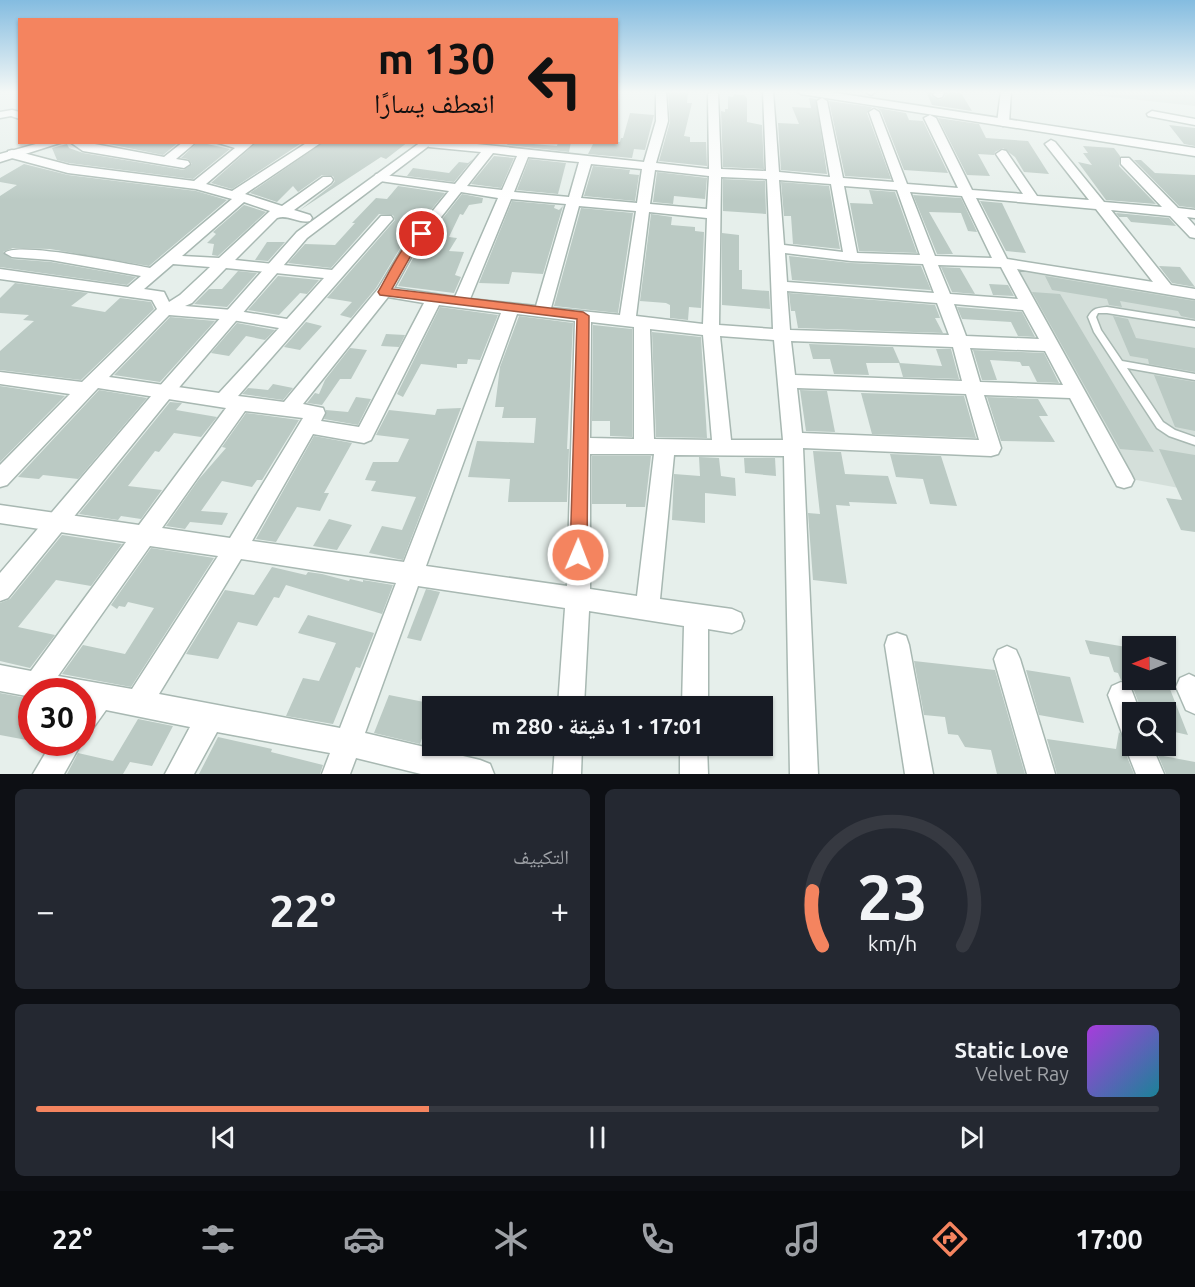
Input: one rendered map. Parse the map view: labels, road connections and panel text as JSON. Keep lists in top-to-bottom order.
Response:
{
  "north": "left",
  "page": {
    "turn": ["130 m", "انعطف يسارًا"],
    "limit": "30",
    "trip": "17:01 · 1 دقيقة · 280 m",
    "tile": "التكييف",
    "heat": ["−", "22°", "+"],
    "song": ["Static Love", "Velvet Ray"],
    "tabs": ["17:00", "22°"],
    "gauge": ["23", "km/h"]
  }
}
